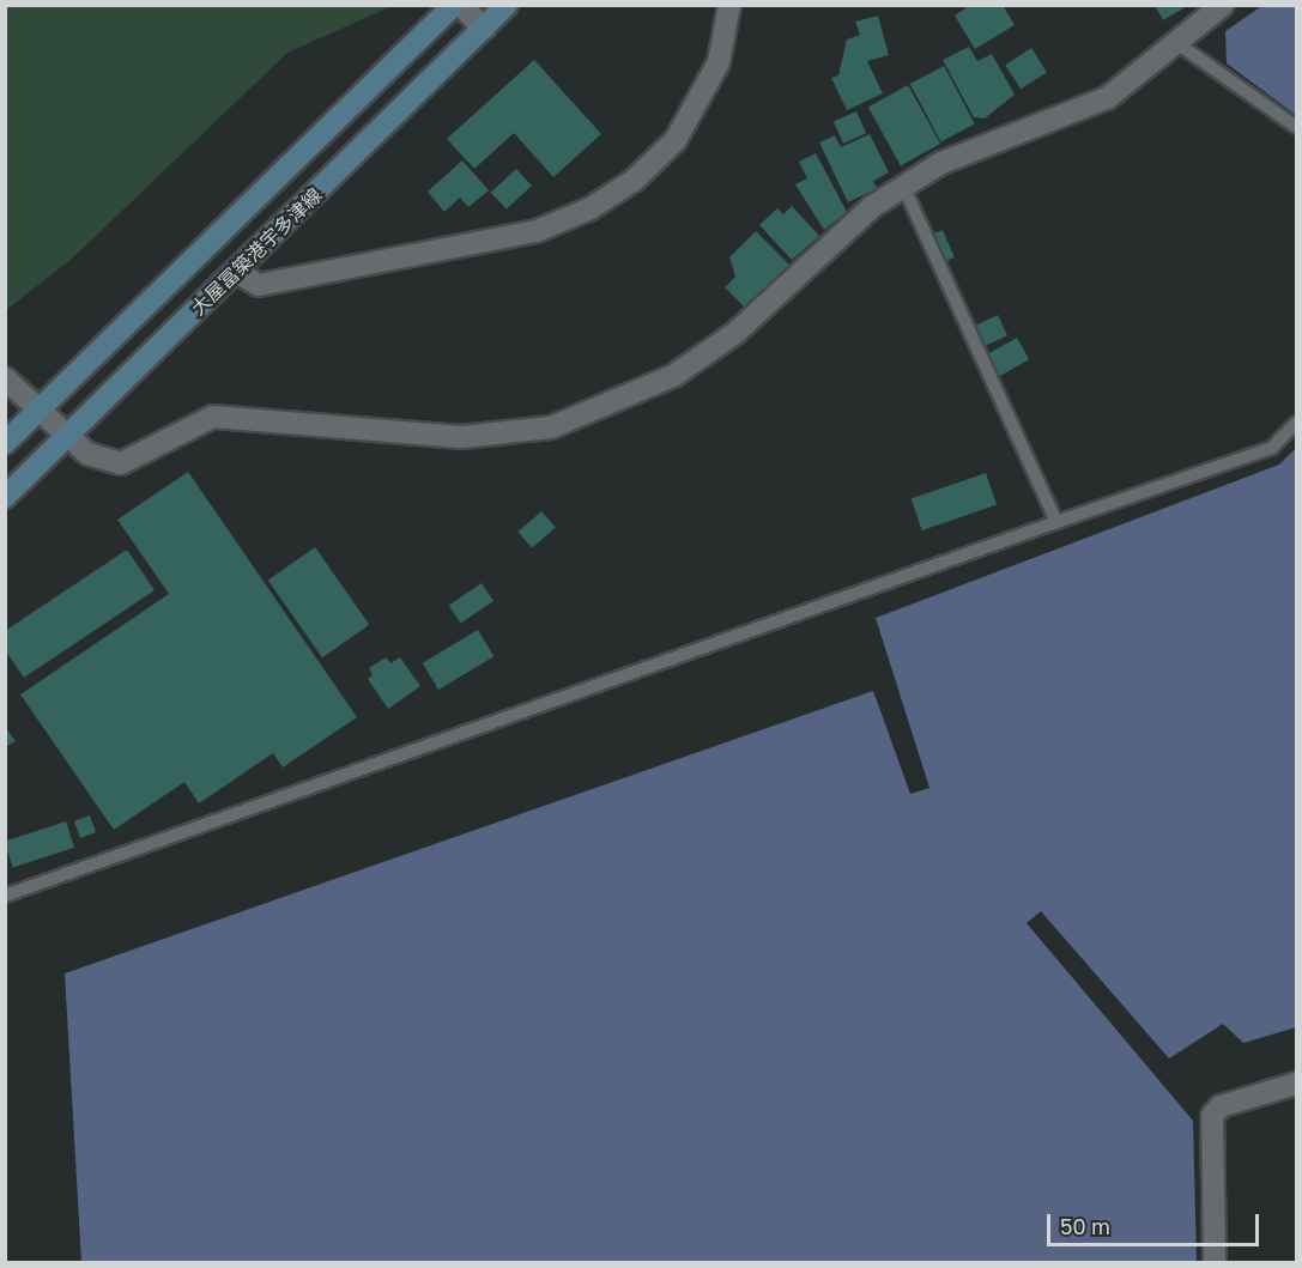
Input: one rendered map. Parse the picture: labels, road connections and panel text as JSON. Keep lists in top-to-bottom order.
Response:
{
  "streets": {
    "main road": ["大屋冨築港宇多津線"]
  },
  "scale_bar": "50 m"
}
